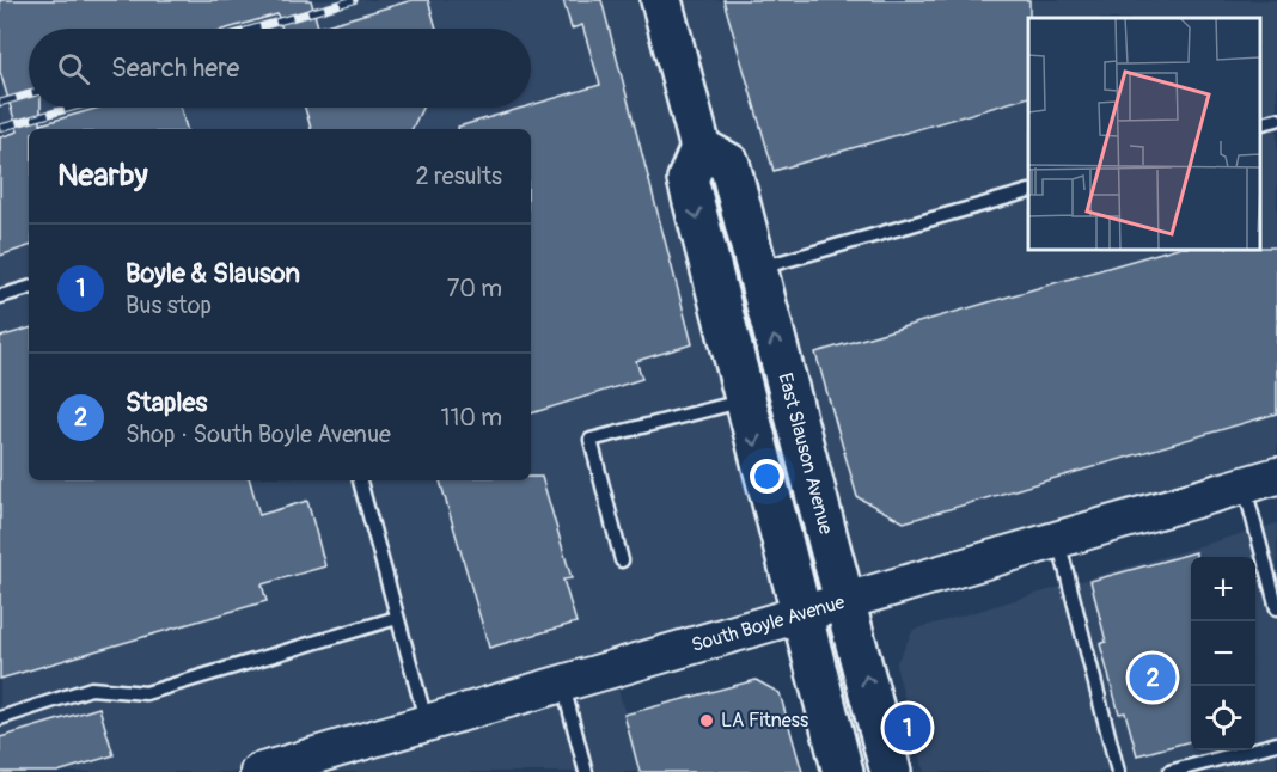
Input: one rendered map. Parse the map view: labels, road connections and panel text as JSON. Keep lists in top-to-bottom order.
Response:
{
  "streets": {
    "main road": ["East Slauson Avenue", "South Boyle Avenue"]
  },
  "crossings": [
    ["East Slauson Avenue", "South Boyle Avenue"]
  ],
  "places": ["LA Fitness"],
  "page": {
    "search": "Search here",
    "heading": ["Nearby", "2 results"],
    "list": [
      {
        "mark": "1",
        "name": "Boyle & Slauson",
        "note": "Bus stop",
        "value": "70 m"
      },
      {
        "mark": "2",
        "name": "Staples",
        "note": "Shop · South Boyle Avenue",
        "value": "110 m"
      }
    ],
    "map_buttons": ["+", "−"],
    "pins": ["2", "1"]
  }
}
